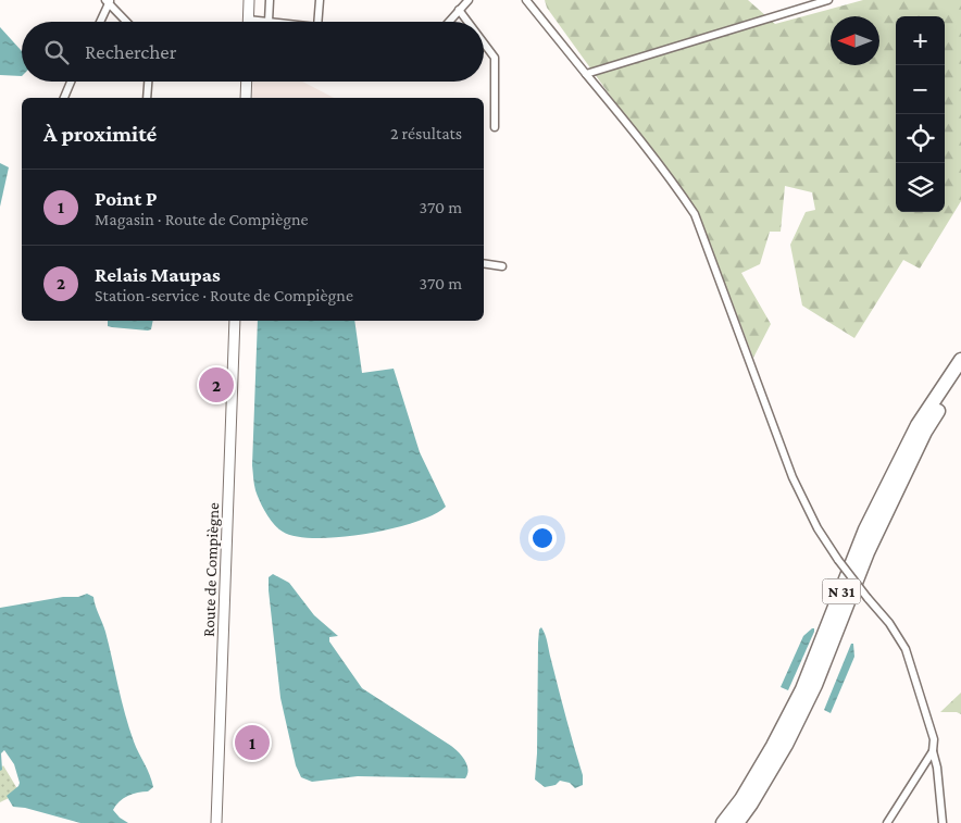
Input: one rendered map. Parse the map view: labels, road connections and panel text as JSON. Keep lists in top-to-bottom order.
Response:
{
  "streets": {
    "highway": ["N 31"],
    "main road": ["Route de Compiègne"]
  },
  "north": "left",
  "page": {
    "map_buttons": ["+", "−"],
    "search": "Rechercher",
    "heading": ["À proximité", "2 résultats"],
    "list": [
      {
        "mark": "1",
        "name": "Point P",
        "note": "Magasin · Route de Compiègne",
        "value": "370 m"
      },
      {
        "mark": "2",
        "name": "Relais Maupas",
        "note": "Station-service · Route de Compiègne",
        "value": "370 m"
      }
    ],
    "pins": ["2", "1"]
  }
}
